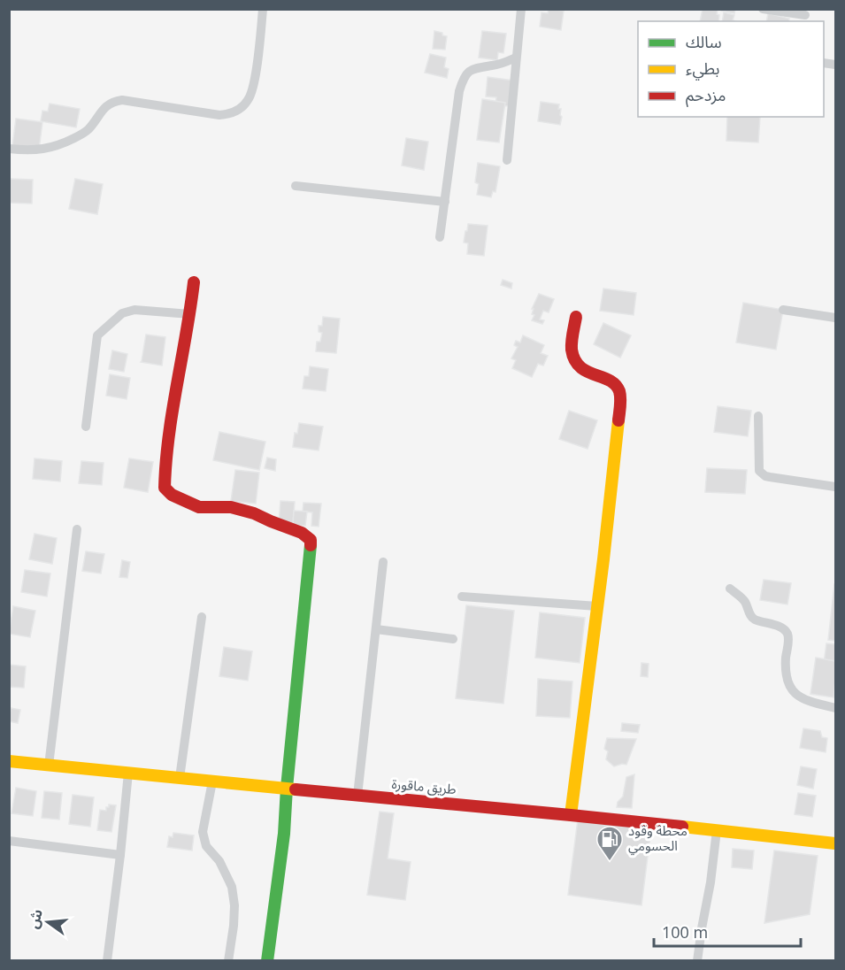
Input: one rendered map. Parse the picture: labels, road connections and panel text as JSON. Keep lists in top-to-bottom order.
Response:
{
  "streets": {
    "street": ["طريق ماقورة"]
  },
  "places": {
    "fuel station": ["محطة وقود الحسومي"]
  },
  "legend": ["سالك", "بطيء", "مزدحم"],
  "scale_bar": "100 m",
  "north": "left"
}
